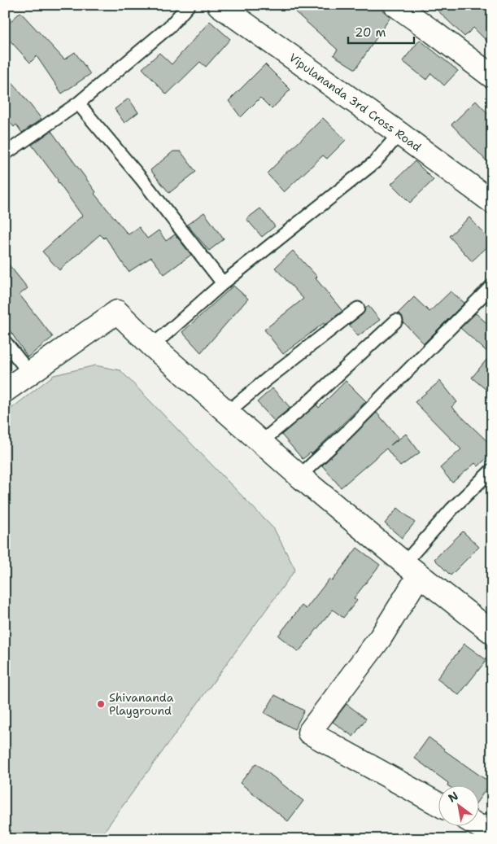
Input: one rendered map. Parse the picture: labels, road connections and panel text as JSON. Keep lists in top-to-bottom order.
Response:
{
  "streets": {
    "street": ["Vipulananda 3rd Cross Road"]
  },
  "places": ["Shivananda Playground"],
  "scale_bar": "20 m",
  "north": "top left"
}
